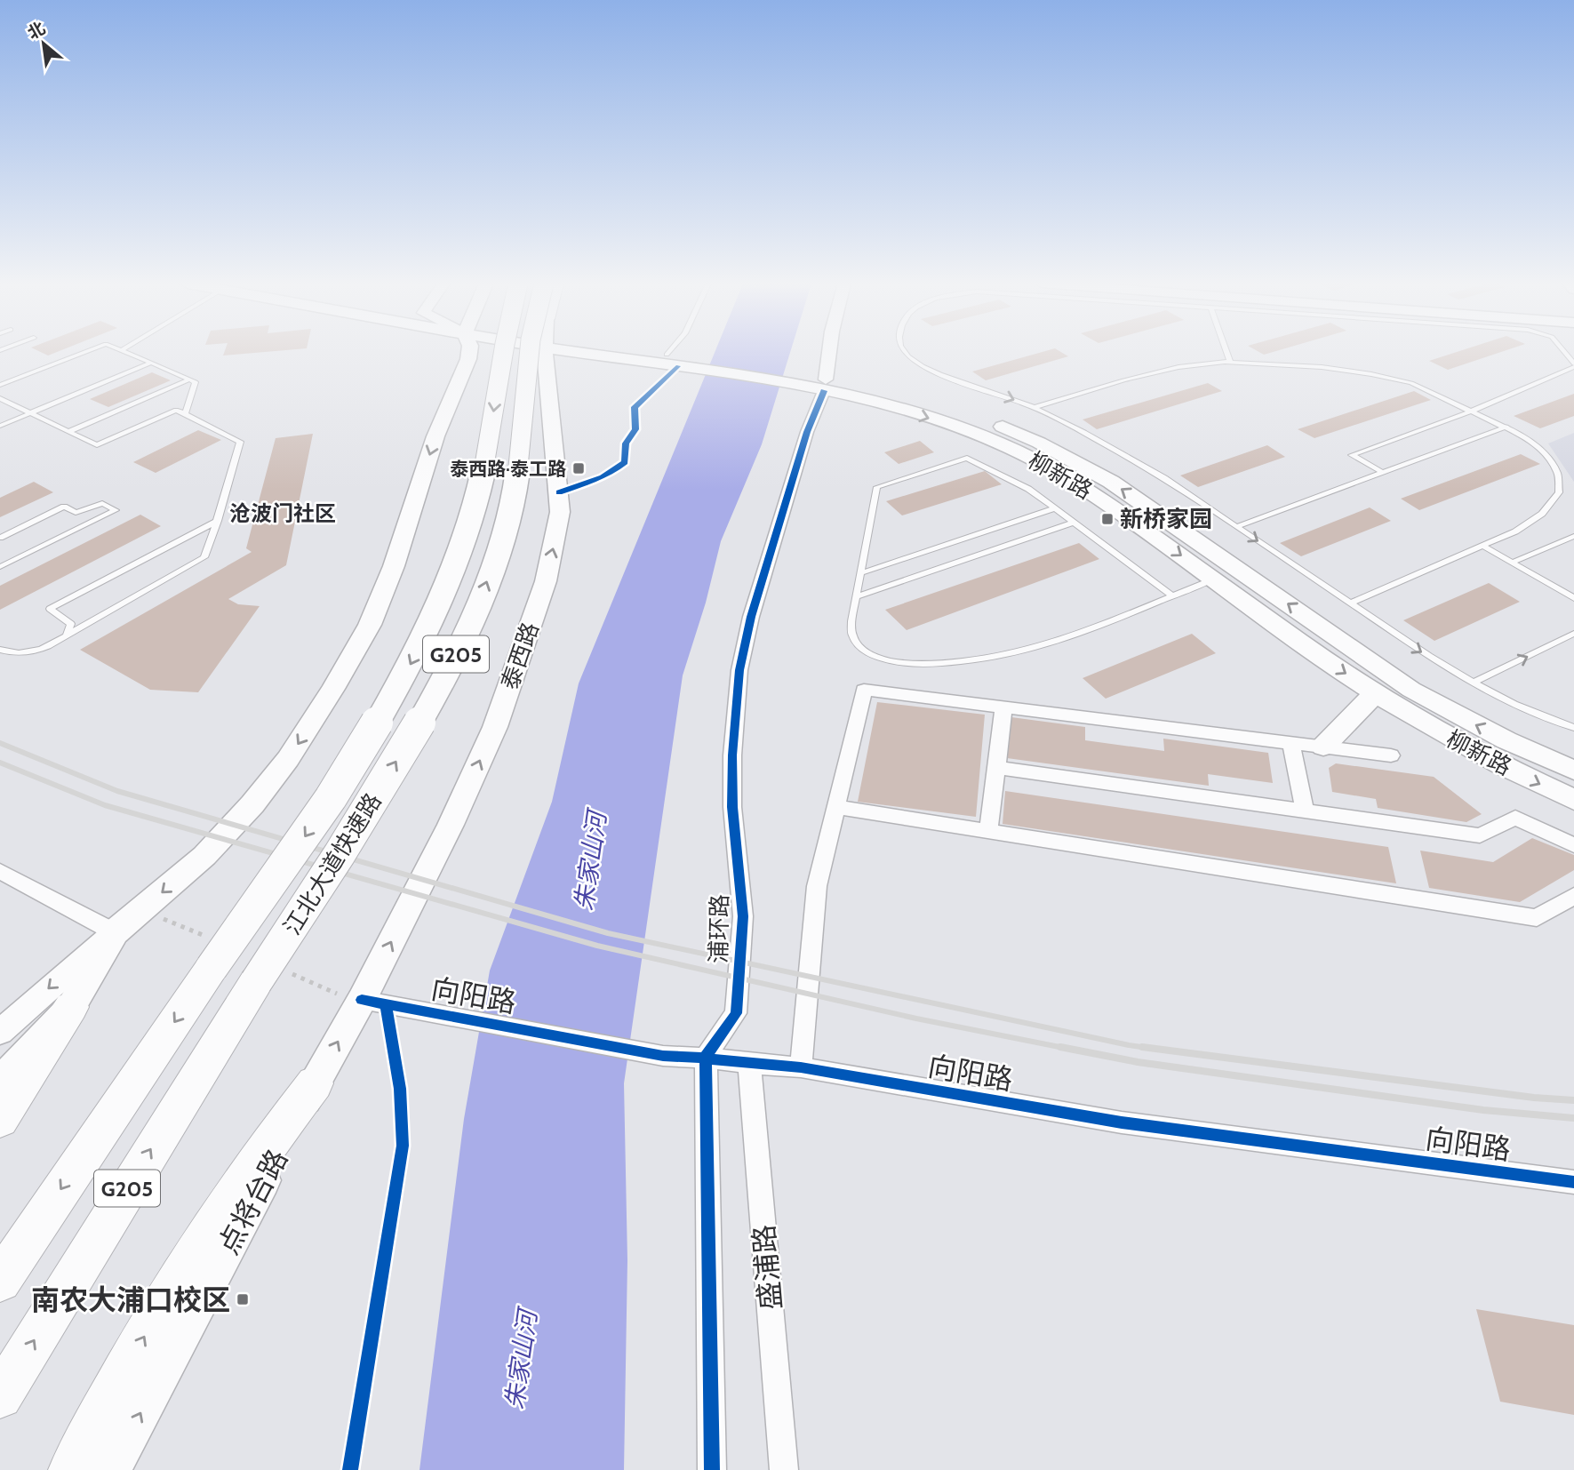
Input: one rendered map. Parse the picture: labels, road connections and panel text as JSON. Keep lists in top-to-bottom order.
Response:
{
  "streets": {
    "highway": ["G205", "江北大道快速路"],
    "main road": ["柳新路", "泰西路", "点将台路"],
    "street": ["浦环路", "向阳路", "盛浦路"]
  },
  "crossings": [
    ["柳新路", "浦环路"],
    ["泰西路", "向阳路"],
    ["泰西路", "点将台路"],
    ["浦环路", "向阳路"],
    ["向阳路", "点将台路"],
    ["向阳路", "盛浦路"]
  ],
  "one_way": ["点将台路"],
  "districts": ["沧波门社区"],
  "water": ["朱家山河"],
  "places": {
    "transit": ["泰西路·泰工路", "新桥家园", "南农大浦口校区"]
  },
  "north": "top left"
}
